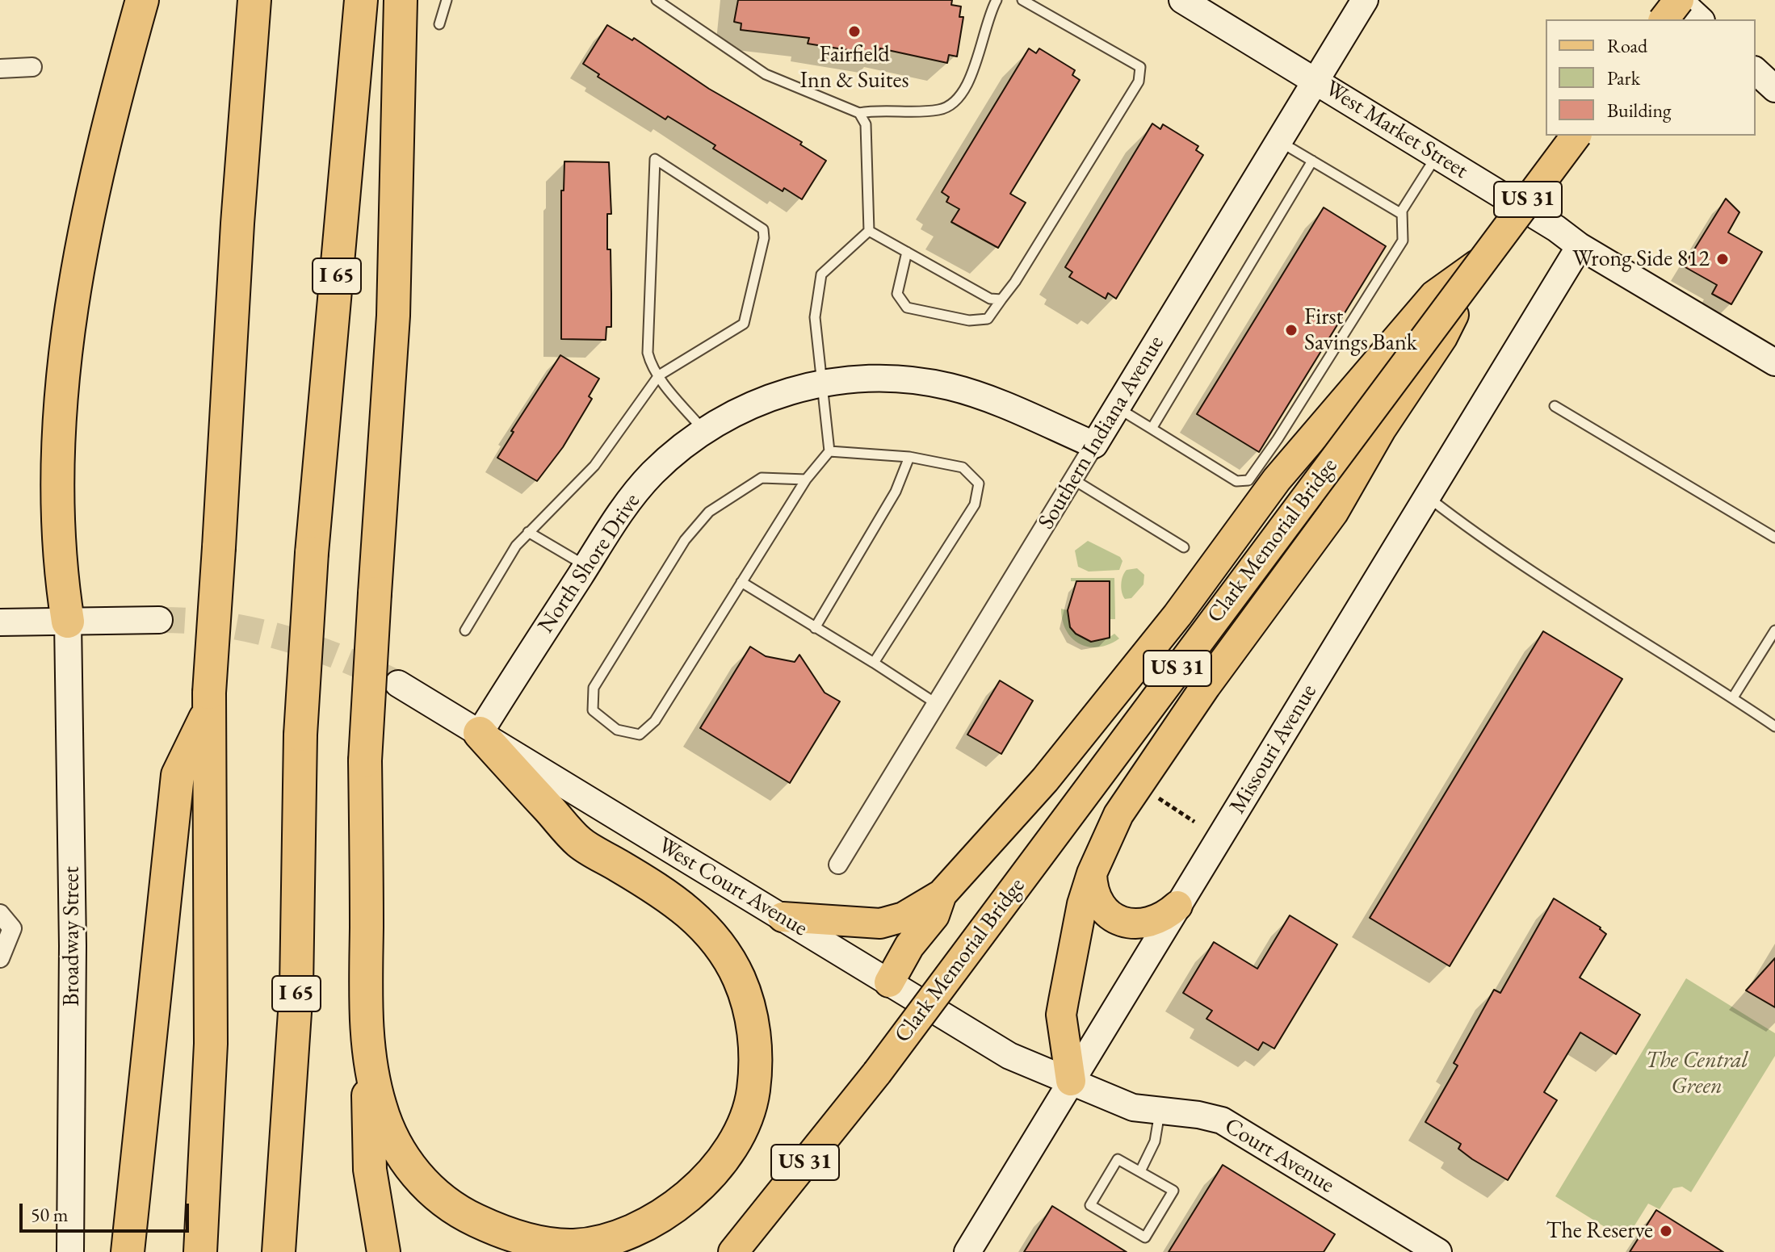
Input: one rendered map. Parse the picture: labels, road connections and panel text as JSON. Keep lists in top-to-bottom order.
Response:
{
  "streets": {
    "highway": ["I 65"],
    "main road": ["US 31", "Clark Memorial Bridge"],
    "street": [
      "West Market Street",
      "Southern Indiana Avenue",
      "North Shore Drive",
      "Missouri Avenue",
      "West Court Avenue",
      "Broadway Street",
      "Court Avenue"
    ]
  },
  "crossings": [
    ["West Market Street", "Southern Indiana Avenue"],
    ["West Market Street", "Missouri Avenue"],
    ["US 31", "Clark Memorial Bridge"],
    ["Southern Indiana Avenue", "North Shore Drive"],
    ["North Shore Drive", "West Court Avenue"],
    ["Missouri Avenue", "West Court Avenue"],
    ["Missouri Avenue", "Court Avenue"],
    ["West Court Avenue", "Court Avenue"]
  ],
  "parks": ["The Central Green"],
  "places": [
    "Fairfield Inn & Suites",
    "Wrong Side 812",
    "First Savings Bank",
    "The Reserve"
  ],
  "legend": ["Road", "Park", "Building"],
  "scale_bar": "50 m"
}
